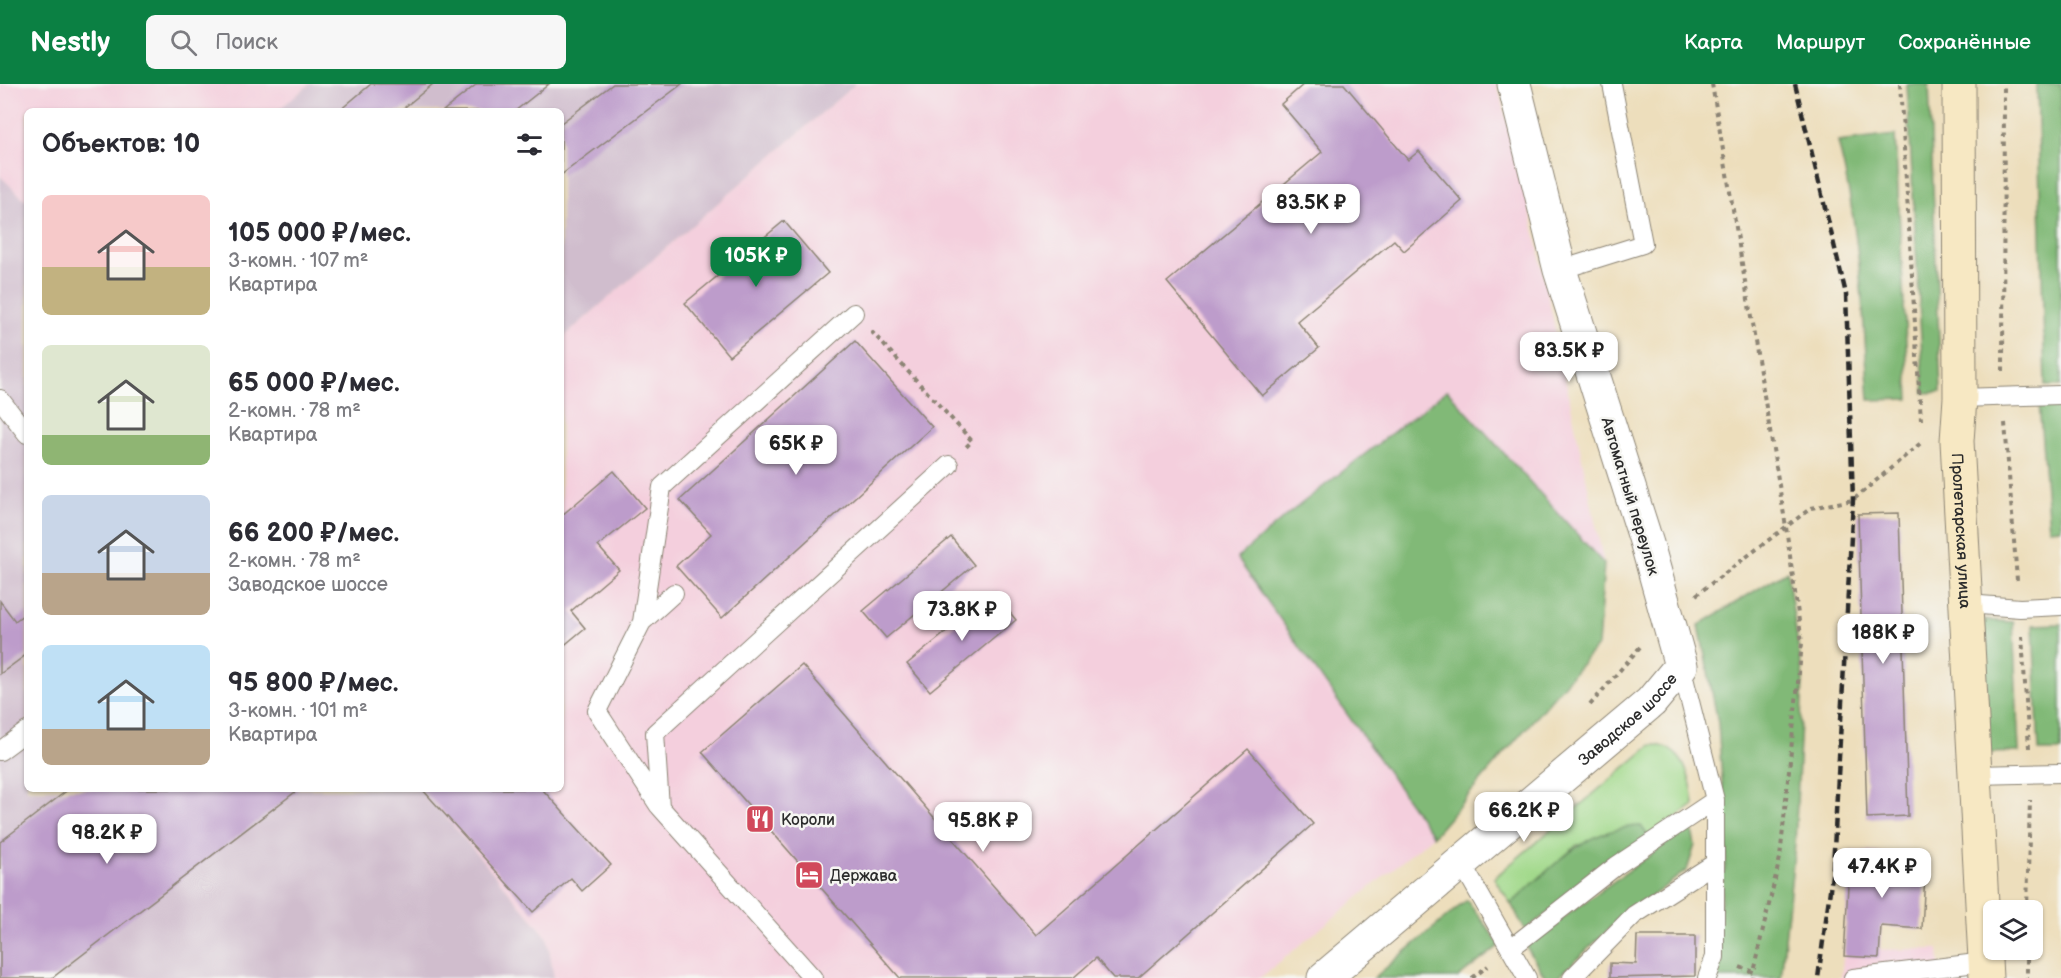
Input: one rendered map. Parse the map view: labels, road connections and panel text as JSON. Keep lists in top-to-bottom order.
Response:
{
  "streets": {
    "main road": ["Пролетарская улица"],
    "street": ["Автоматный переулок", "Заводское шоссе"]
  },
  "crossings": [
    ["Автоматный переулок", "Заводское шоссе"]
  ],
  "places": {
    "restaurant": ["Короли"],
    "hotel": ["Держава"]
  },
  "page": {
    "header": "Nestly",
    "search": "Поиск",
    "nav": ["Карта", "Маршрут", "Сохранённые"],
    "heading": "Объектов: 10",
    "list": [
      {
        "name": "105 000 ₽/мес.",
        "note": "3-комн. · 107 m² · Квартира"
      },
      {
        "name": "65 000 ₽/мес.",
        "note": "2-комн. · 78 m² · Квартира"
      },
      {
        "name": "66 200 ₽/мес.",
        "note": "2-комн. · 78 m² · Заводское шоссе"
      },
      {
        "name": "95 800 ₽/мес.",
        "note": "3-комн. · 101 m² · Квартира"
      }
    ],
    "price": [
      "83.5K ₽",
      "105K ₽",
      "83.5K ₽",
      "65K ₽",
      "73.8K ₽",
      "188K ₽",
      "66.2K ₽",
      "95.8K ₽",
      "98.2K ₽",
      "47.4K ₽"
    ]
  }
}
